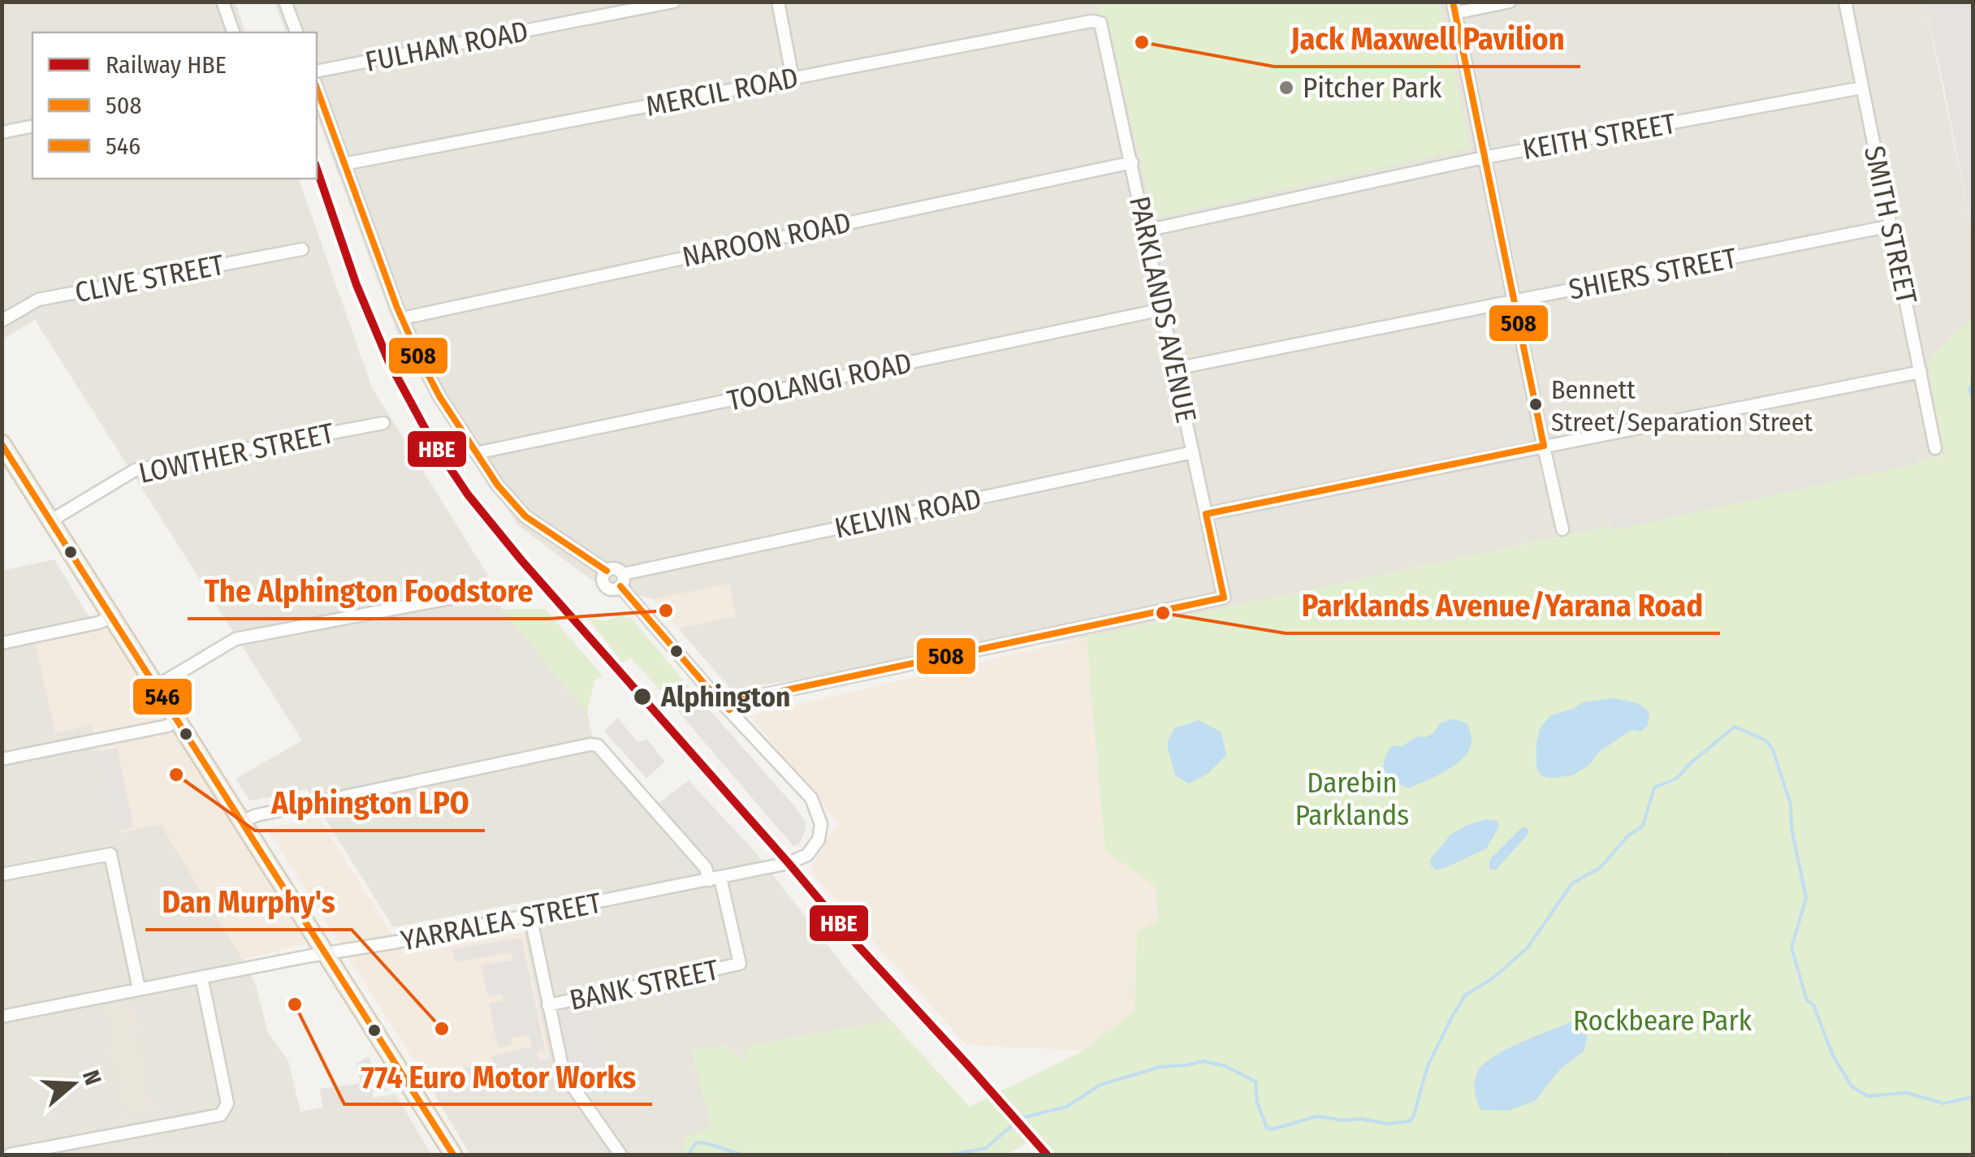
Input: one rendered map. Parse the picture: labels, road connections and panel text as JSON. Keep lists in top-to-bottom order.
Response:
{
  "streets": {
    "street": [
      "FULHAM ROAD",
      "MERCIL ROAD",
      "KEITH STREET",
      "SMITH STREET",
      "NAROON ROAD",
      "SHIERS STREET",
      "CLIVE STREET",
      "PARKLANDS AVENUE",
      "TOOLANGI ROAD",
      "LOWTHER STREET",
      "KELVIN ROAD",
      "YARRALEA STREET",
      "BANK STREET"
    ]
  },
  "crossings": [
    ["MERCIL ROAD", "PARKLANDS AVENUE"],
    ["KEITH STREET", "SMITH STREET"],
    ["KEITH STREET", "PARKLANDS AVENUE"],
    ["SMITH STREET", "SHIERS STREET"],
    ["NAROON ROAD", "PARKLANDS AVENUE"],
    ["SHIERS STREET", "PARKLANDS AVENUE"],
    ["PARKLANDS AVENUE", "TOOLANGI ROAD"],
    ["PARKLANDS AVENUE", "KELVIN ROAD"],
    ["PARKLANDS AVENUE", "YARRALEA STREET"],
    ["YARRALEA STREET", "BANK STREET"]
  ],
  "parks": ["Darebin Parklands", "Rockbeare Park"],
  "places": [
    "Jack Maxwell Pavilion",
    "Pitcher Park",
    "Bennett Street/Separation Street",
    "The Alphington Foodstore",
    "Parklands Avenue/Yarana Road",
    "Alphington",
    "Alphington LPO",
    "774 Euro Motor Works",
    "Dan Murphy's"
  ],
  "lines": ["transit line 508", "rail line HBE", "transit line 546"],
  "legend": ["Railway HBE", "508", "546"],
  "north": "right"
}
